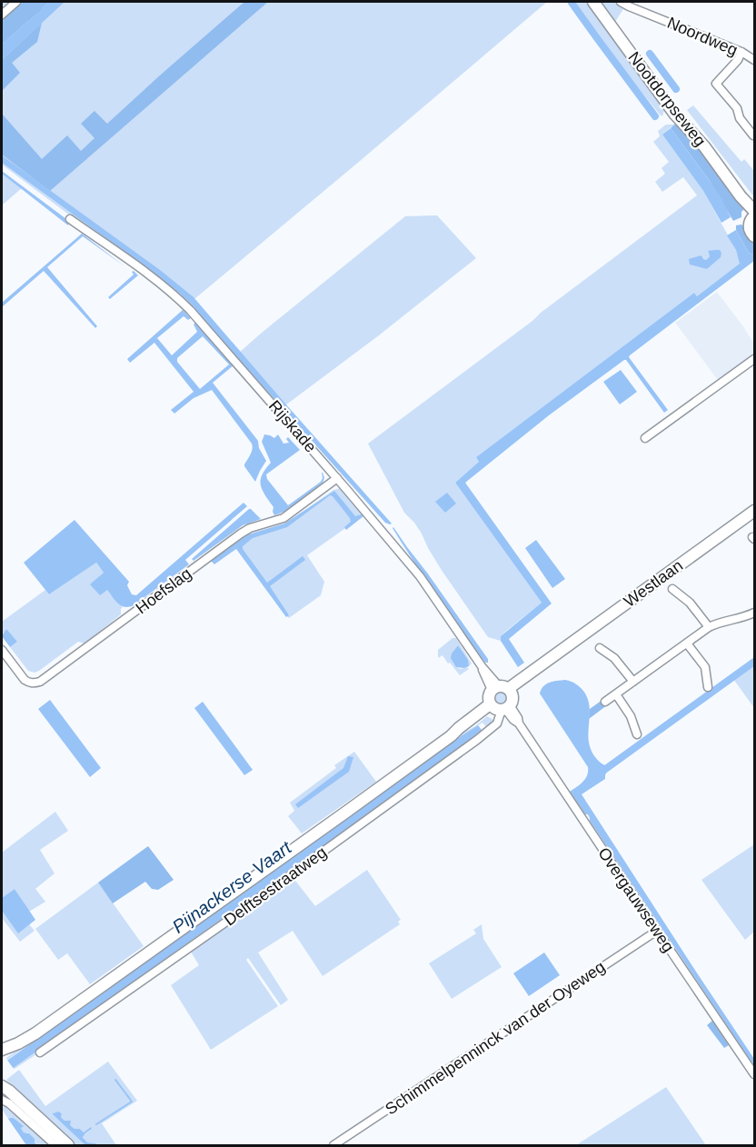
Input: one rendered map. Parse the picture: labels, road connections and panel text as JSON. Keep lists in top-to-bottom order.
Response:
{
  "streets": {
    "main road": ["Nootdorpseweg", "Westlaan", "Delftsestraatweg"],
    "street": [
      "Noordweg",
      "Rijskade",
      "Hoefslag",
      "Overgauwseweg",
      "Schimmelpenninck van der Oyeweg"
    ]
  },
  "crossings": [
    ["Rijskade", "Westlaan"],
    ["Rijskade", "Hoefslag"],
    ["Rijskade", "Delftsestraatweg"],
    ["Rijskade", "Overgauwseweg"],
    ["Westlaan", "Delftsestraatweg"],
    ["Westlaan", "Overgauwseweg"],
    ["Delftsestraatweg", "Overgauwseweg"],
    ["Overgauwseweg", "Schimmelpenninck van der Oyeweg"]
  ],
  "water": ["Pijnackerse Vaart"]
}
